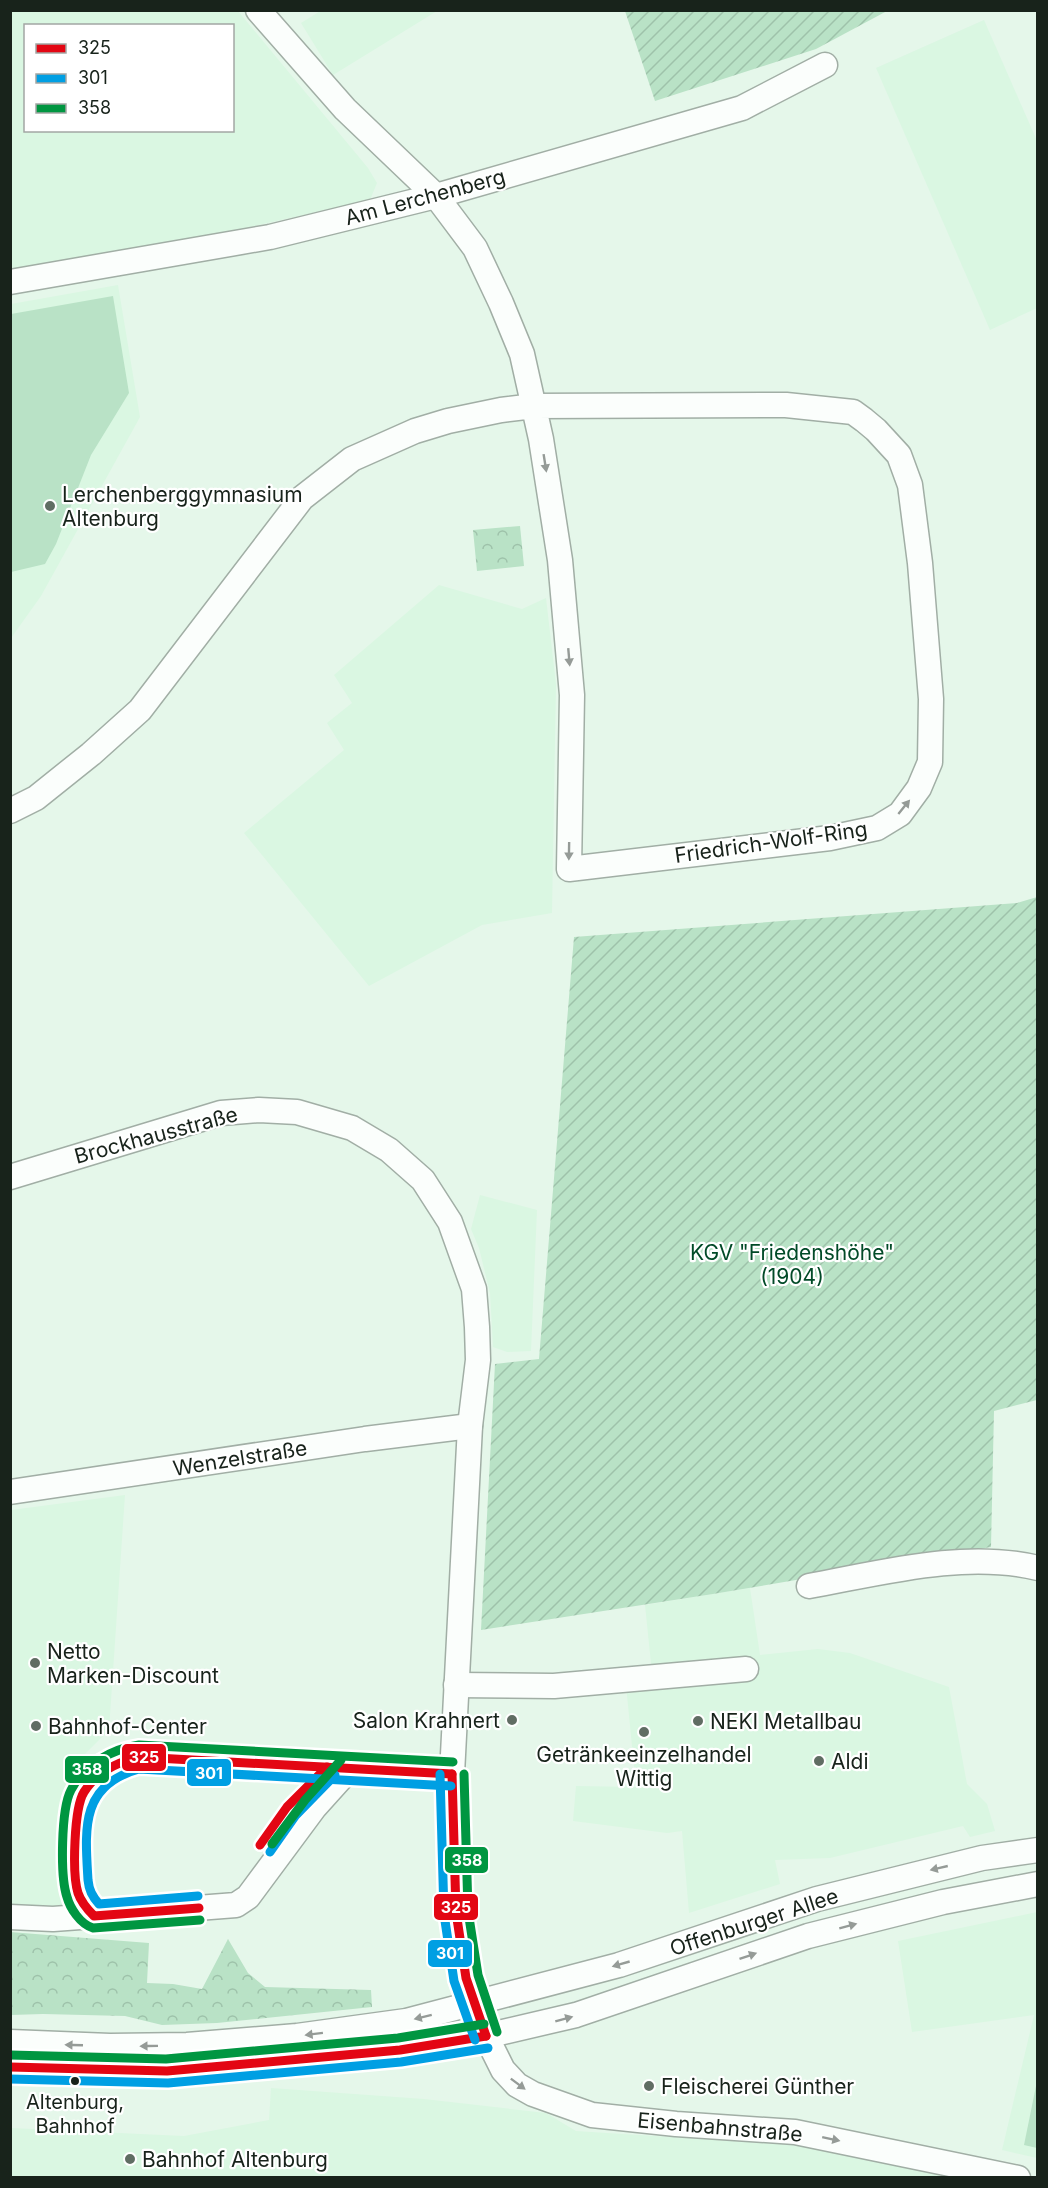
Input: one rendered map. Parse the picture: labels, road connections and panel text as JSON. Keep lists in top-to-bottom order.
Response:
{
  "streets": {
    "street": [
      "Am Lerchenberg",
      "Friedrich-Wolf-Ring",
      "Brockhausstraße",
      "Wenzelstraße",
      "Offenburger Allee",
      "Eisenbahnstraße"
    ]
  },
  "crossings": [
    ["Brockhausstraße", "Wenzelstraße"],
    ["Brockhausstraße", "Eisenbahnstraße"],
    ["Offenburger Allee", "Eisenbahnstraße"]
  ],
  "one_way": ["Eisenbahnstraße"],
  "parks": ["KGV \"Friedenshöhe\" (1904)"],
  "places": [
    "Lerchenberggymnasium Altenburg",
    "Netto Marken-Discount",
    "Salon Krahnert",
    "NEKI Metallbau",
    "Bahnhof-Center",
    "Getränkeeinzelhandel Wittig",
    "Aldi",
    "Altenburg, Bahnhof",
    "Fleischerei Günther",
    "Bahnhof Altenburg"
  ],
  "lines": ["transit line 358", "transit line 325", "transit line 301"],
  "legend": ["325", "301", "358"]
}
